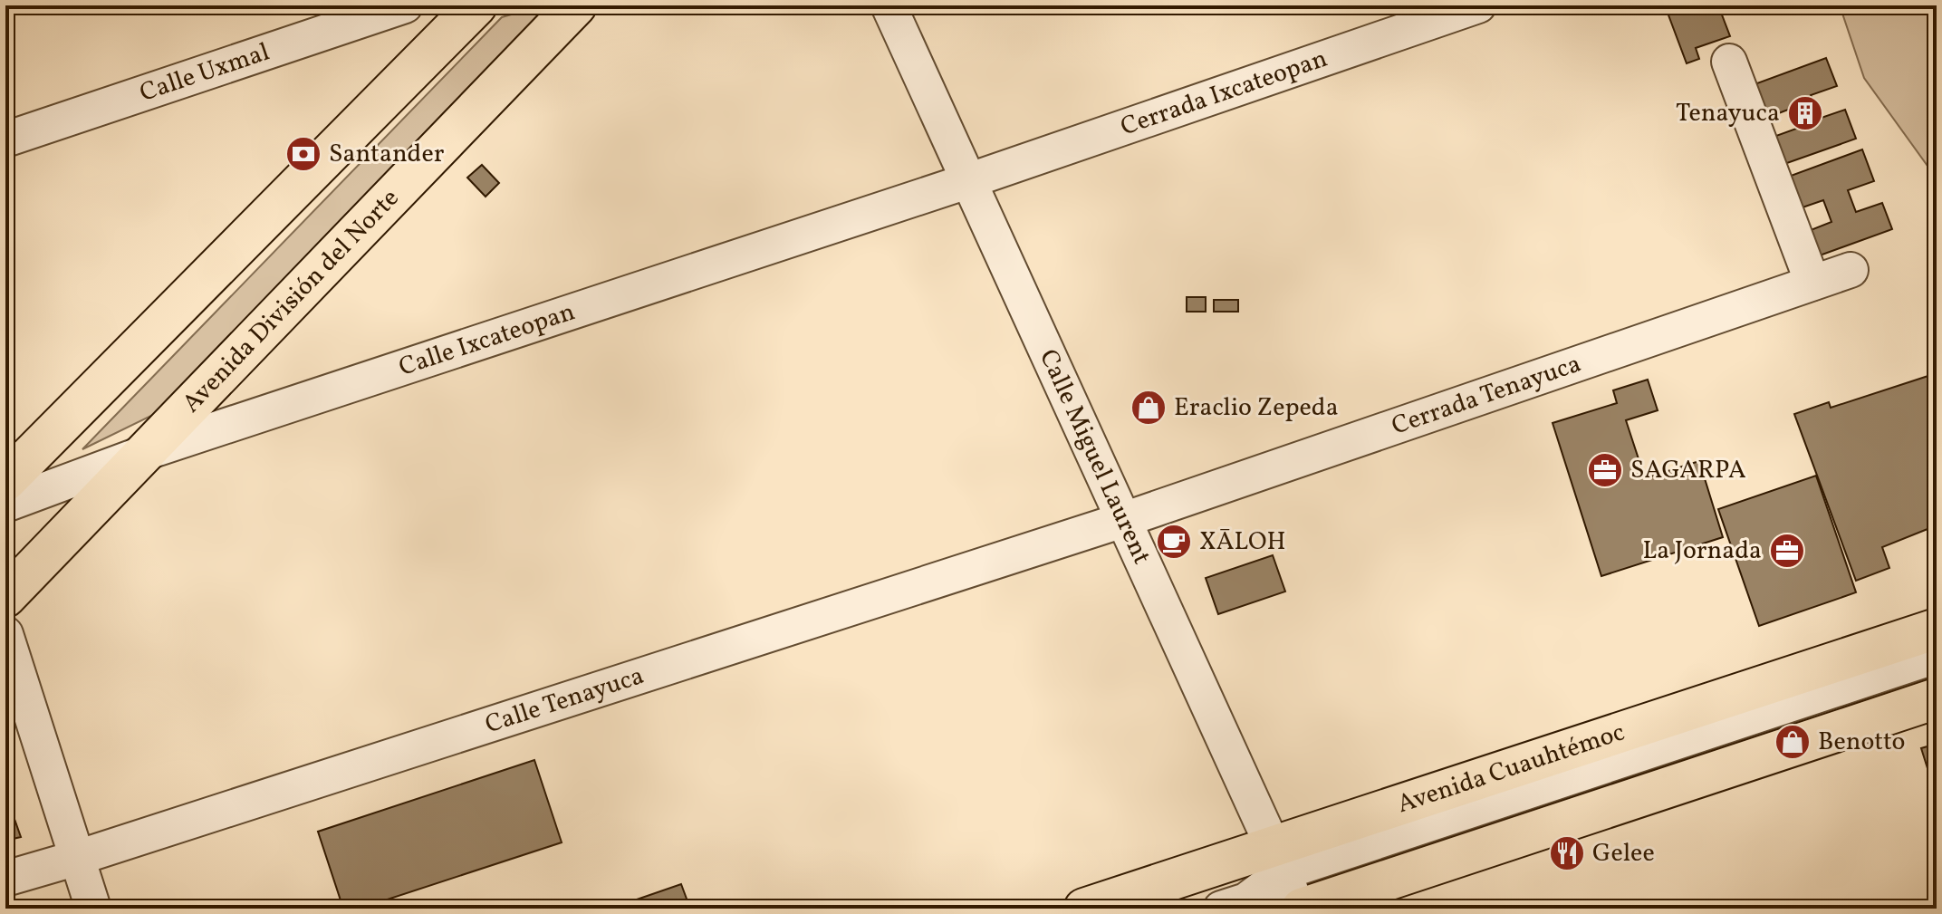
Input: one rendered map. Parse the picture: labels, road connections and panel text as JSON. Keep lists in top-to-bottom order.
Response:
{
  "streets": {
    "main road": ["Avenida División del Norte", "Avenida Cuauhtémoc"],
    "street": [
      "Calle Uxmal",
      "Cerrada Ixcateopan",
      "Calle Ixcateopan",
      "Cerrada Tenayuca",
      "Calle Miguel Laurent",
      "Calle Tenayuca"
    ]
  },
  "crossings": [
    ["Cerrada Ixcateopan", "Calle Ixcateopan"],
    ["Cerrada Ixcateopan", "Calle Miguel Laurent"],
    ["Avenida División del Norte", "Calle Ixcateopan"],
    ["Calle Ixcateopan", "Calle Miguel Laurent"],
    ["Cerrada Tenayuca", "Calle Miguel Laurent"],
    ["Cerrada Tenayuca", "Calle Tenayuca"],
    ["Calle Miguel Laurent", "Calle Tenayuca"],
    ["Calle Miguel Laurent", "Avenida Cuauhtémoc"]
  ],
  "places": {
    "building": ["Tenayuca"],
    "bank": ["Santander"],
    "shop": ["Eraclio Zepeda", "Benotto"],
    "office": ["SAGARPA", "La Jornada"],
    "cafe": ["XĀLOH"],
    "restaurant": ["Gelee"]
  }
}
